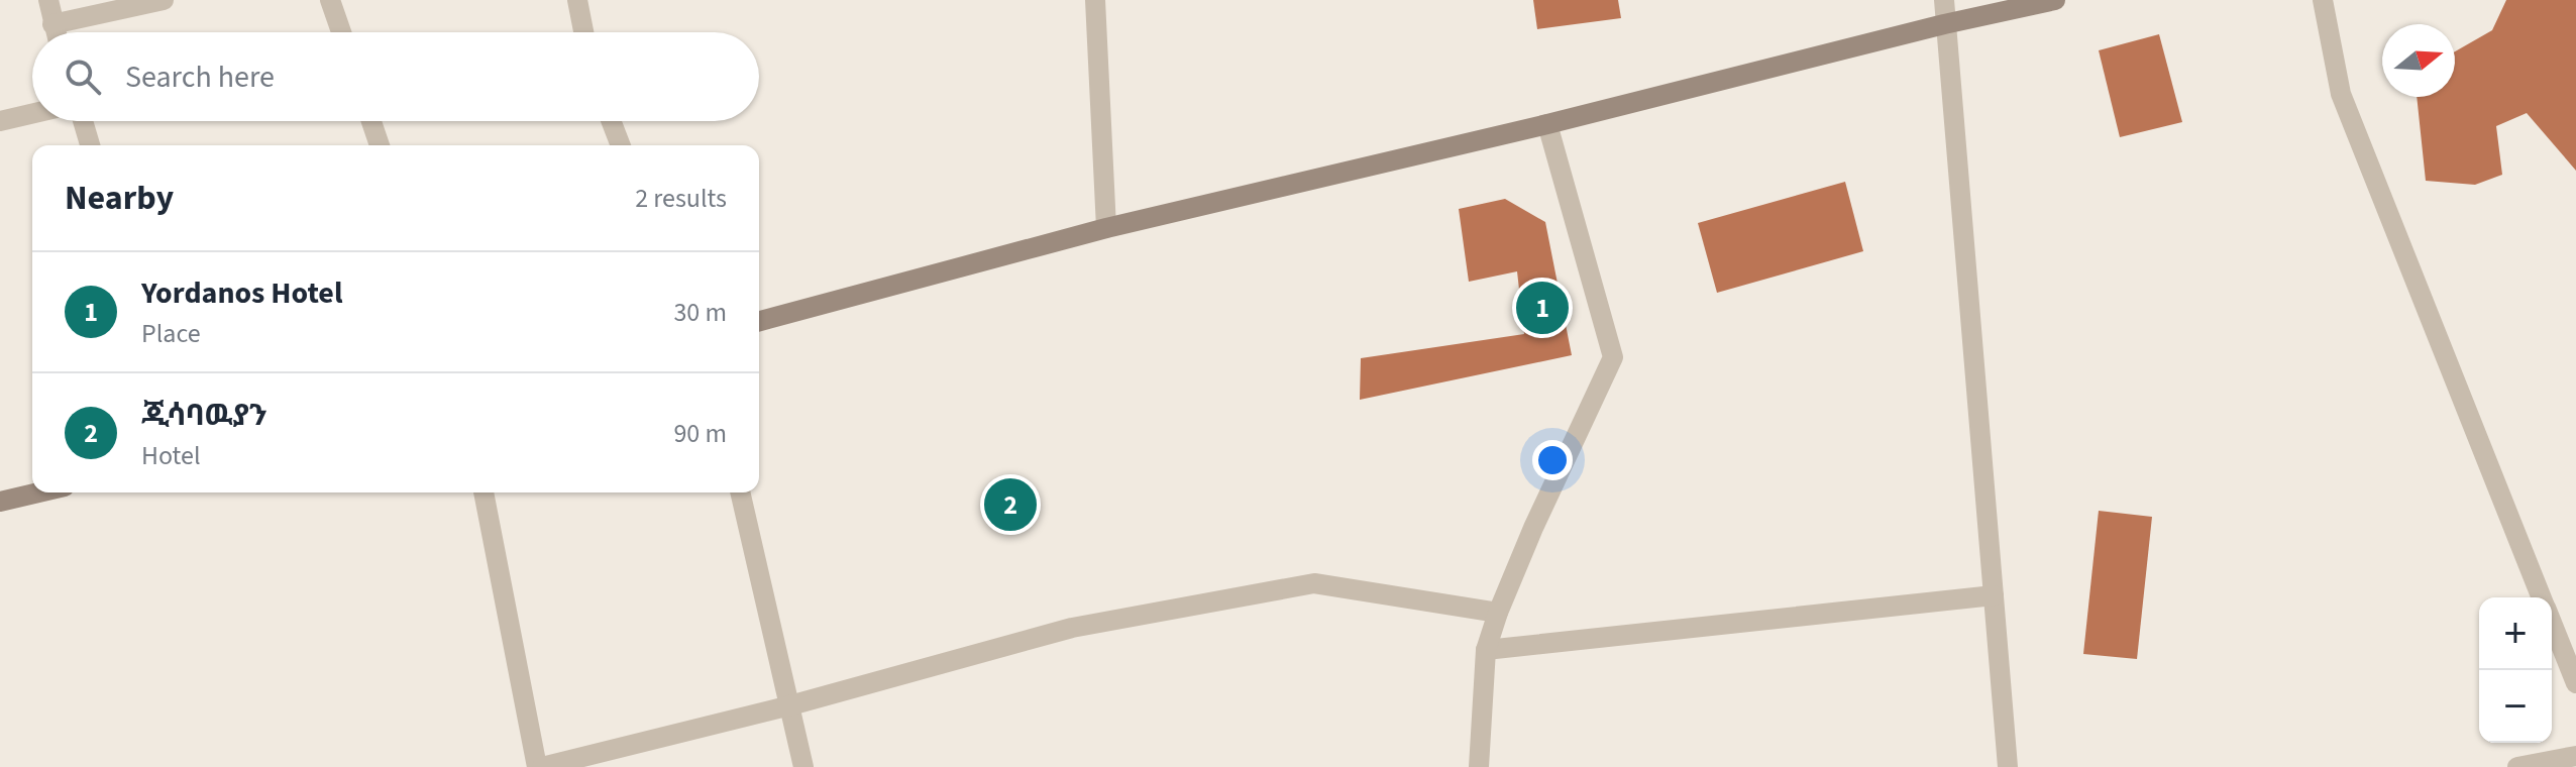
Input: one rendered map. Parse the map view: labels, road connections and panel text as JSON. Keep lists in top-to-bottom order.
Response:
{
  "north": "right",
  "page": {
    "search": "Search here",
    "heading": ["Nearby", "2 results"],
    "list": [
      {
        "mark": "1",
        "name": "Yordanos Hotel",
        "note": "Place",
        "value": "30 m"
      },
      {
        "mark": "2",
        "name": "ጂሳባዉያን",
        "note": "Hotel",
        "value": "90 m"
      }
    ],
    "pins": ["1", "2"],
    "map_buttons": ["+", "−"]
  }
}
